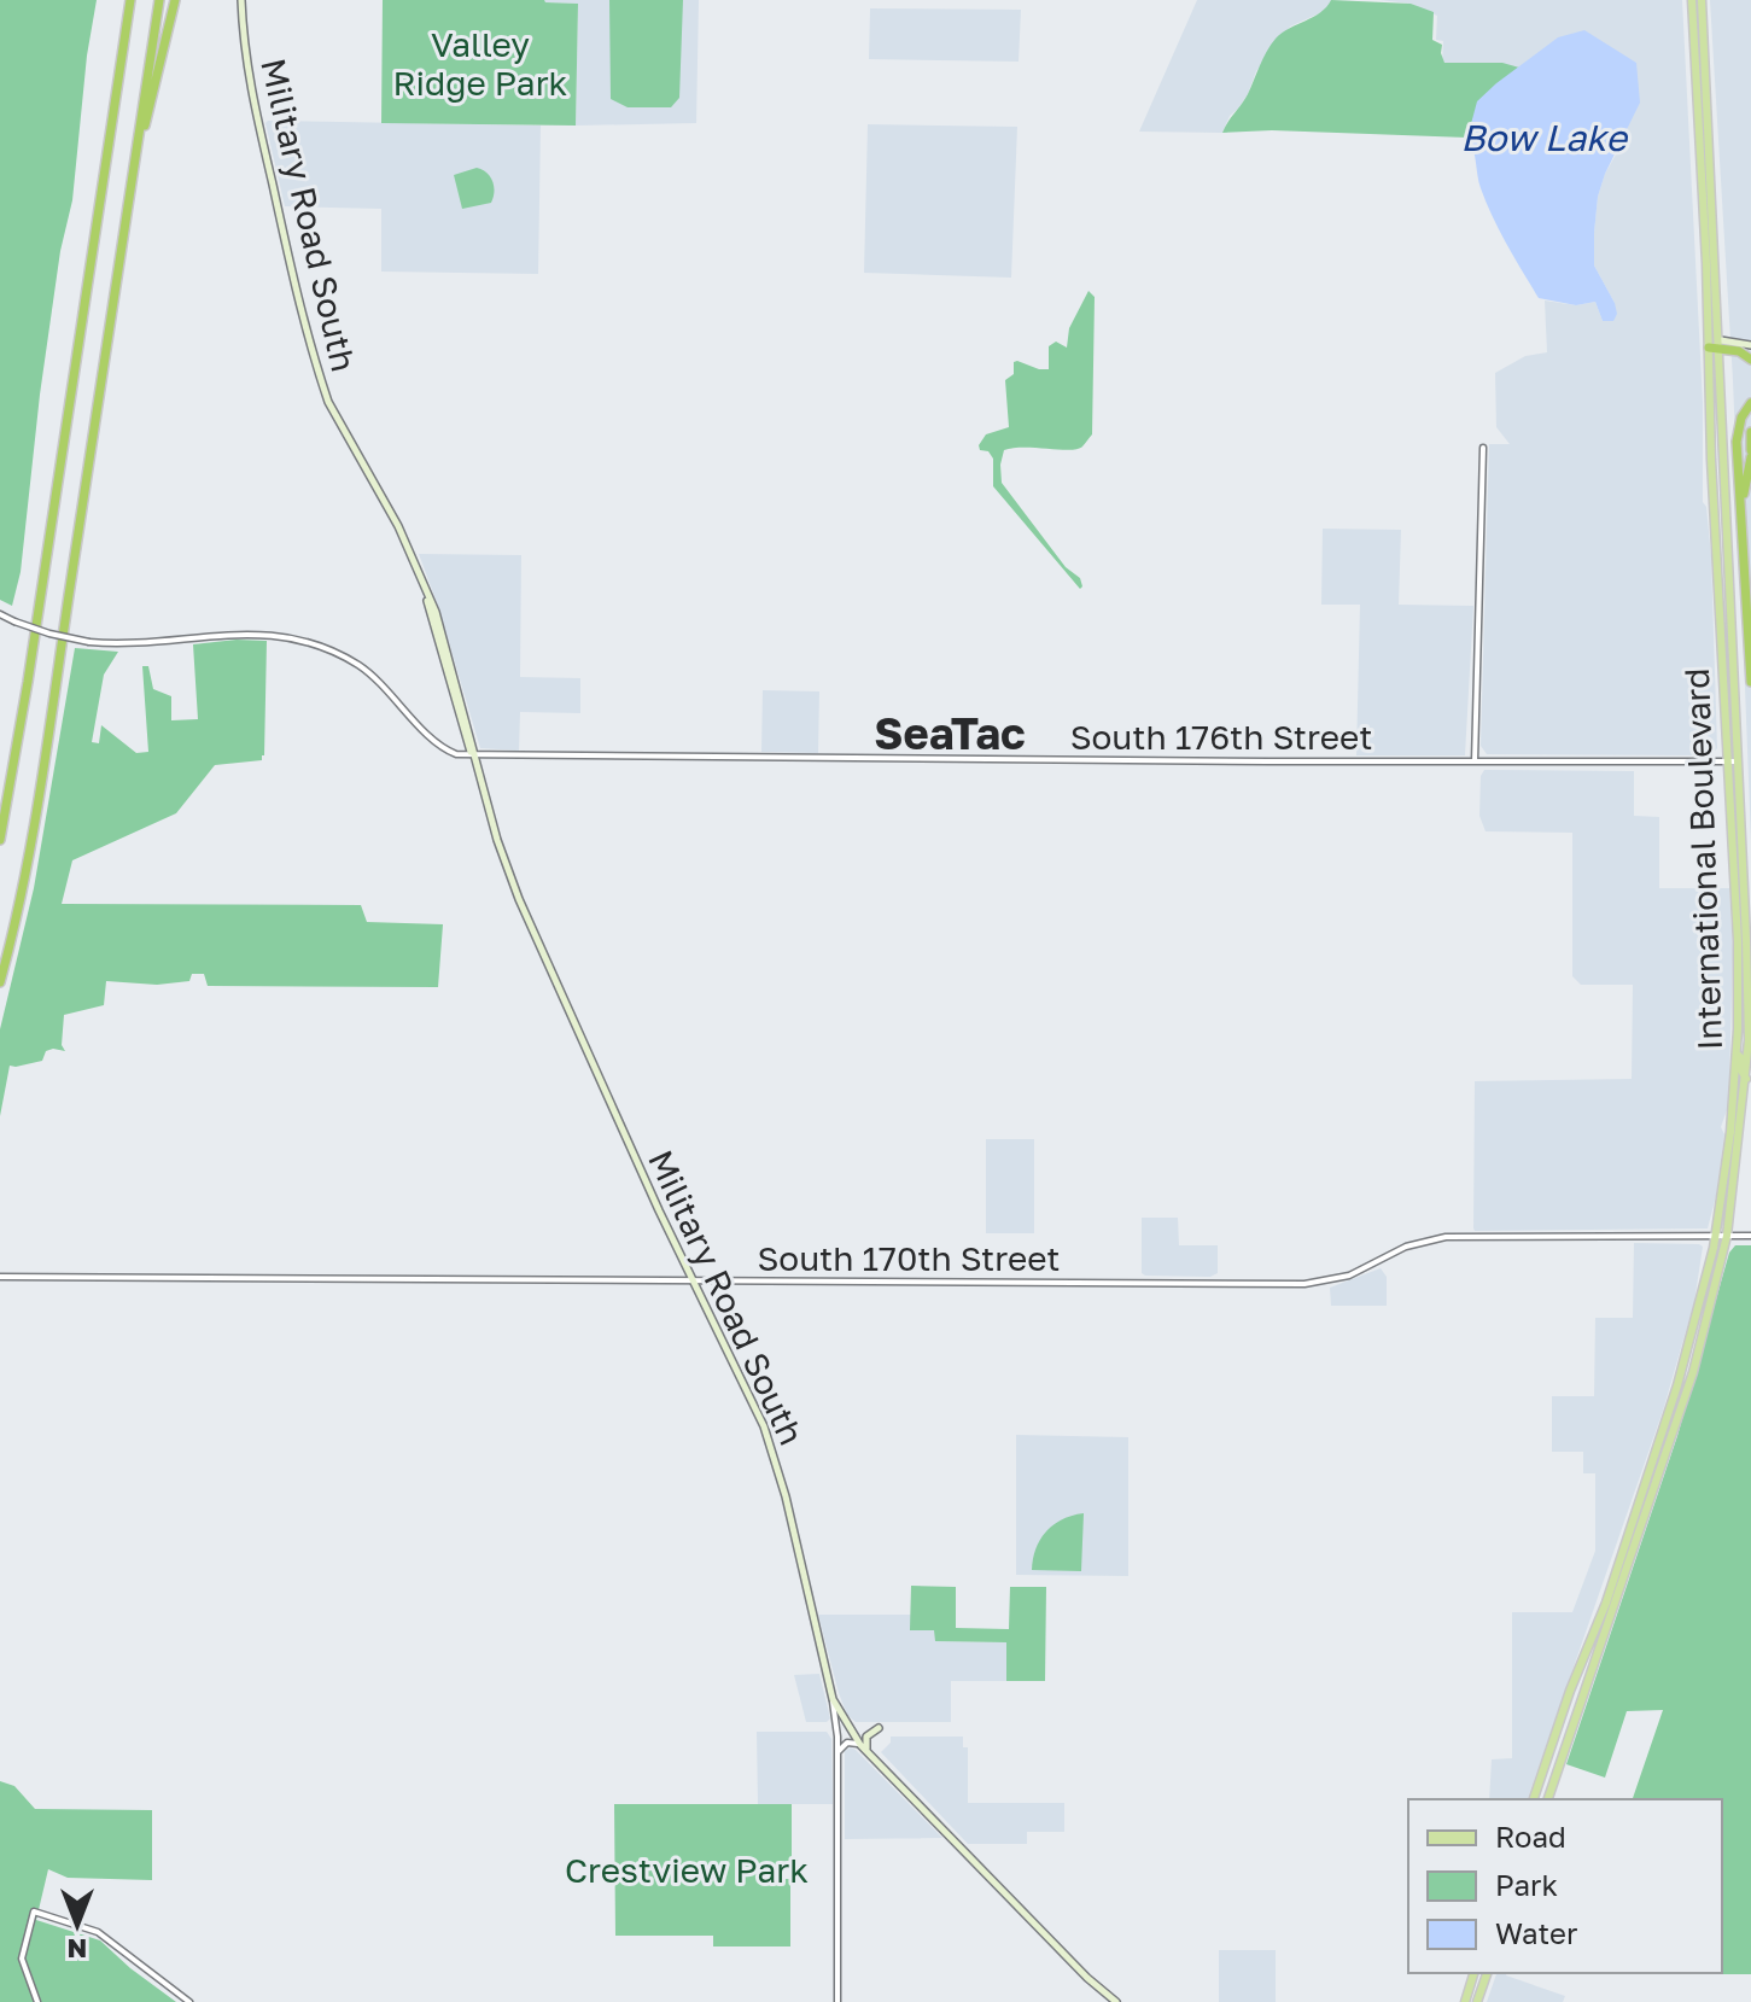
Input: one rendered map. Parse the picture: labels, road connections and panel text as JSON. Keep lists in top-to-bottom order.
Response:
{
  "streets": {
    "main road": ["Military Road South", "International Boulevard"],
    "street": ["South 176th Street", "South 170th Street"]
  },
  "crossings": [
    ["Military Road South", "South 176th Street"],
    ["Military Road South", "South 170th Street"],
    ["South 176th Street", "International Boulevard"],
    ["International Boulevard", "South 170th Street"]
  ],
  "districts": ["SeaTac"],
  "water": ["Bow Lake"],
  "parks": ["Valley Ridge Park", "Crestview Park"],
  "legend": ["Road", "Park", "Water"],
  "north": "bottom"
}
